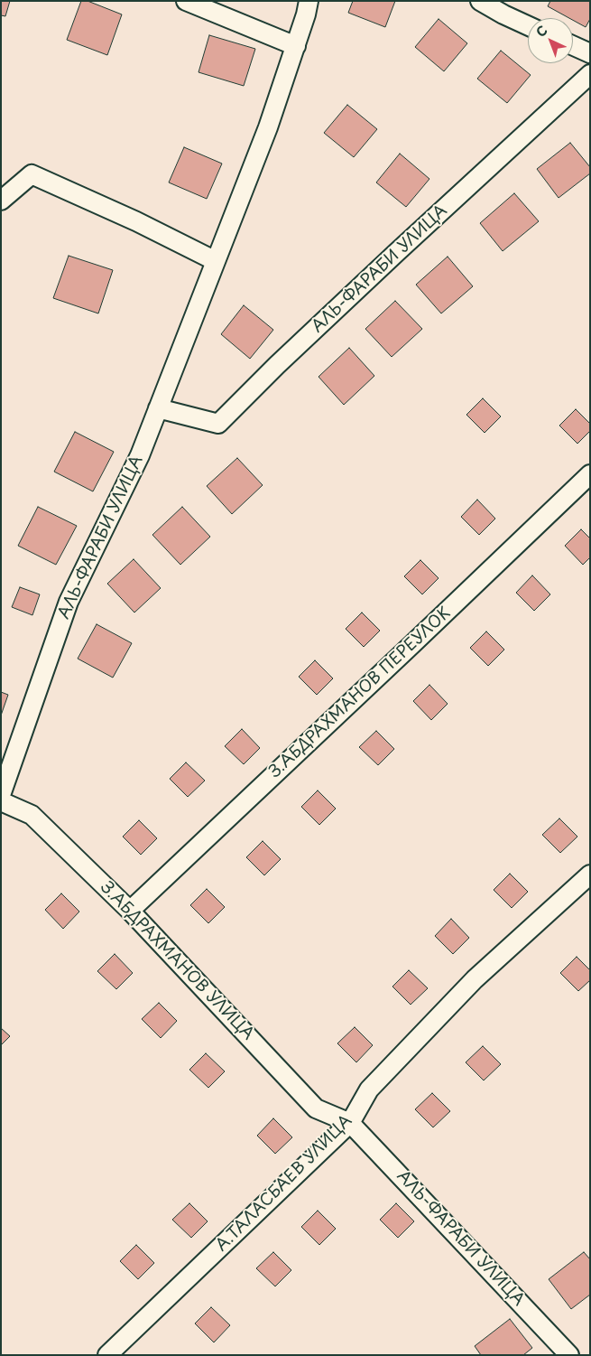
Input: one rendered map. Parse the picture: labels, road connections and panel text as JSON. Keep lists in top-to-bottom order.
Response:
{
  "streets": {
    "street": [
      "АЛЬ-ФАРАБИ УЛИЦА",
      "З.АБДРАХМАНОВ ПЕРЕУЛОК",
      "З.АБДРАХМАНОВ УЛИЦА",
      "А.ТАЛАСБАЕВ УЛИЦА"
    ]
  },
  "crossings": [
    ["АЛЬ-ФАРАБИ УЛИЦА", "З.АБДРАХМАНОВ УЛИЦА"],
    ["АЛЬ-ФАРАБИ УЛИЦА", "А.ТАЛАСБАЕВ УЛИЦА"],
    ["З.АБДРАХМАНОВ ПЕРЕУЛОК", "З.АБДРАХМАНОВ УЛИЦА"],
    ["З.АБДРАХМАНОВ УЛИЦА", "А.ТАЛАСБАЕВ УЛИЦА"]
  ],
  "north": "top left"
}
